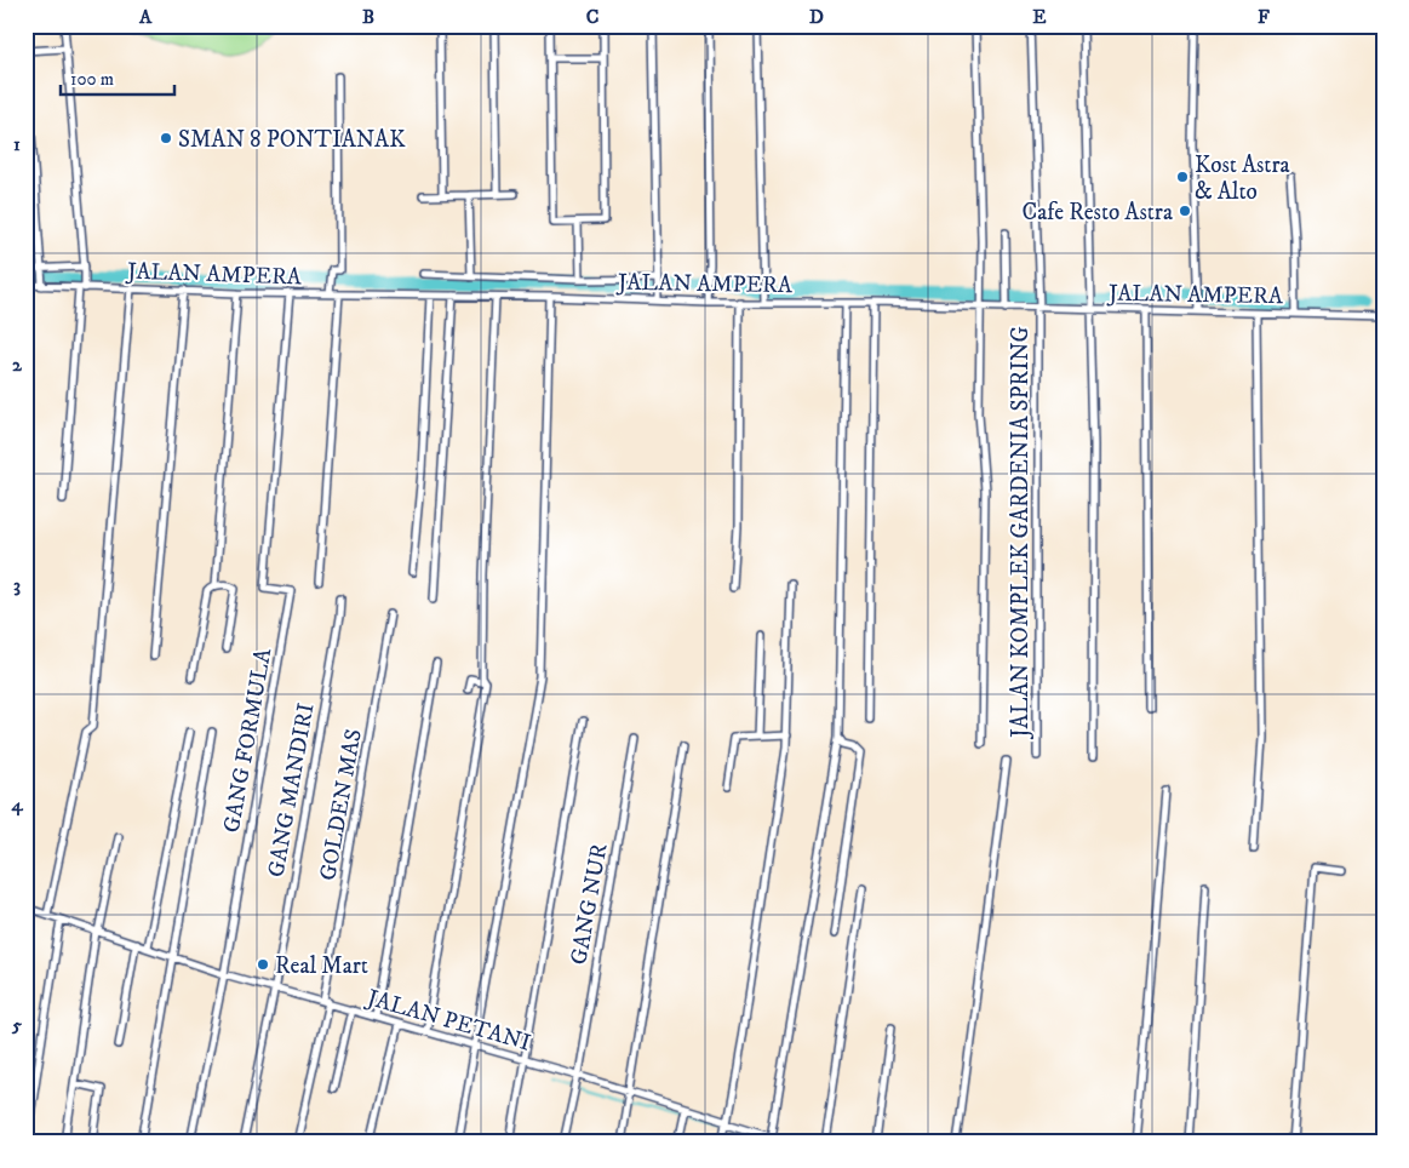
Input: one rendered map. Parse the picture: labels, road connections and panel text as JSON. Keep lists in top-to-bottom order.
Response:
{
  "streets": {
    "street": [
      "JALAN AMPERA",
      "JALAN KOMPLEK GARDENIA SPRING",
      "GANG FORMULA",
      "GANG MANDIRI",
      "GOLDEN MAS",
      "GANG NUR",
      "JALAN PETANI"
    ]
  },
  "crossings": [
    ["JALAN AMPERA", "JALAN KOMPLEK GARDENIA SPRING"],
    ["JALAN AMPERA", "GANG FORMULA"],
    ["GANG FORMULA", "JALAN PETANI"],
    ["GANG MANDIRI", "JALAN PETANI"],
    ["GOLDEN MAS", "JALAN PETANI"],
    ["GANG NUR", "JALAN PETANI"]
  ],
  "places": [
    "SMAN 8 PONTIANAK",
    "Kost Astra & Alto",
    "Cafe Resto Astra",
    "Real Mart"
  ],
  "scale_bar": "100 m",
  "grid": {
    "columns": [
      "A",
      "B",
      "C",
      "D",
      "E",
      "F"
    ],
    "rows": [
      "1",
      "2",
      "3",
      "4",
      "5"
    ]
  }
}
